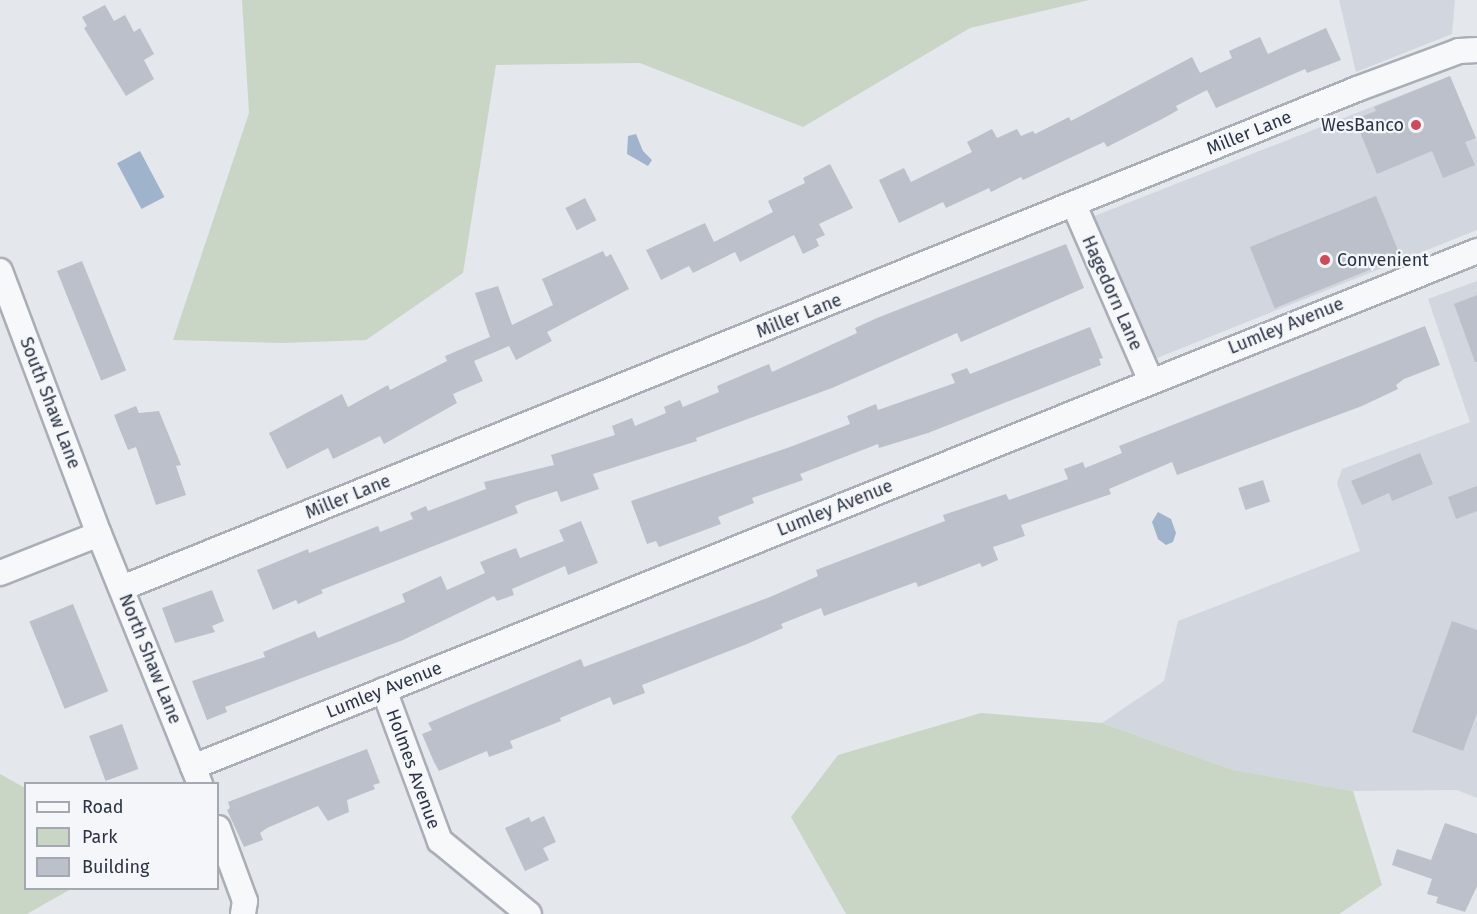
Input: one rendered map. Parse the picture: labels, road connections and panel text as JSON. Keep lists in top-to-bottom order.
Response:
{
  "streets": {
    "street": [
      "Miller Lane",
      "Hagedorn Lane",
      "Lumley Avenue",
      "South Shaw Lane",
      "North Shaw Lane",
      "Holmes Avenue"
    ]
  },
  "crossings": [
    ["Miller Lane", "Hagedorn Lane"],
    ["Miller Lane", "North Shaw Lane"],
    ["Hagedorn Lane", "Lumley Avenue"],
    ["Lumley Avenue", "North Shaw Lane"],
    ["Lumley Avenue", "Holmes Avenue"],
    ["South Shaw Lane", "North Shaw Lane"]
  ],
  "places": ["WesBanco", "Convenient"],
  "legend": ["Road", "Park", "Building"]
}
